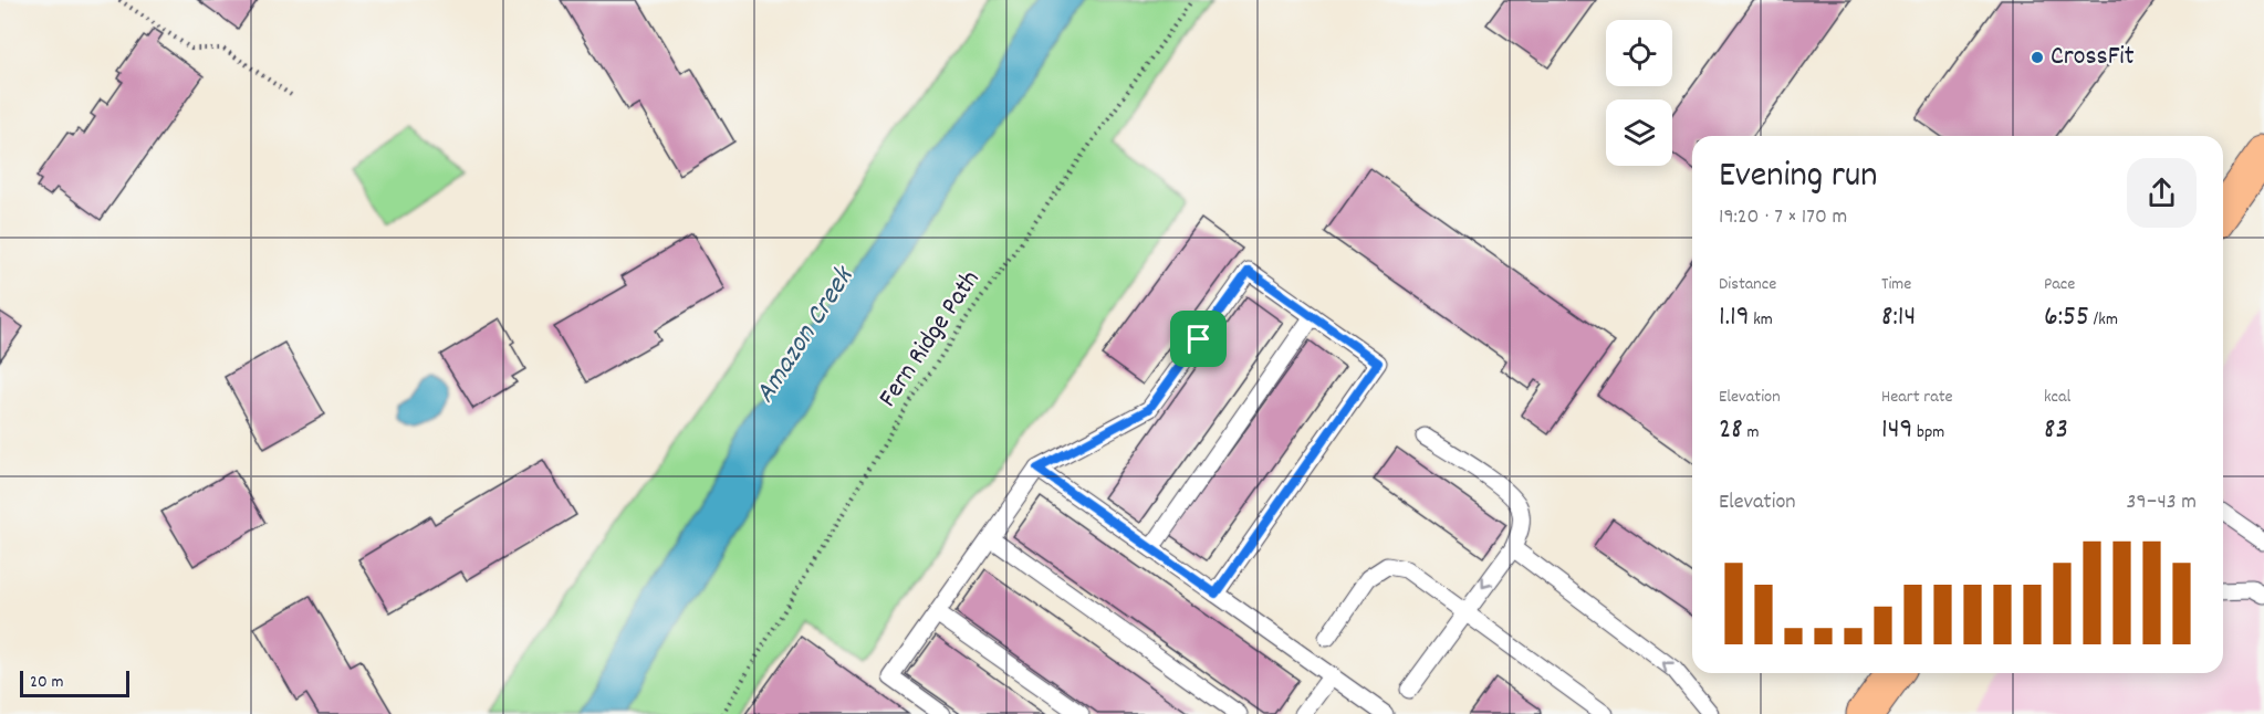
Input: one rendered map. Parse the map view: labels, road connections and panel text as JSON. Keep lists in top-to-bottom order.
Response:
{
  "streets": {
    "path": ["Fern Ridge Path"]
  },
  "water": ["Amazon Creek"],
  "places": ["CrossFit"],
  "scale_bar": "20 m",
  "page": {
    "heading": ["Evening run", "19:20 · 7 × 170 m"],
    "stats": [
      ["Distance", "1.19 km"],
      ["Time", "8:14"],
      ["Pace", "6:55 /km"],
      ["Elevation", "28 m"],
      ["Heart rate", "149 bpm"],
      ["kcal", "83"]
    ],
    "chart": ["Elevation", "39–43 m"],
    "scale": "20 m"
  }
}
